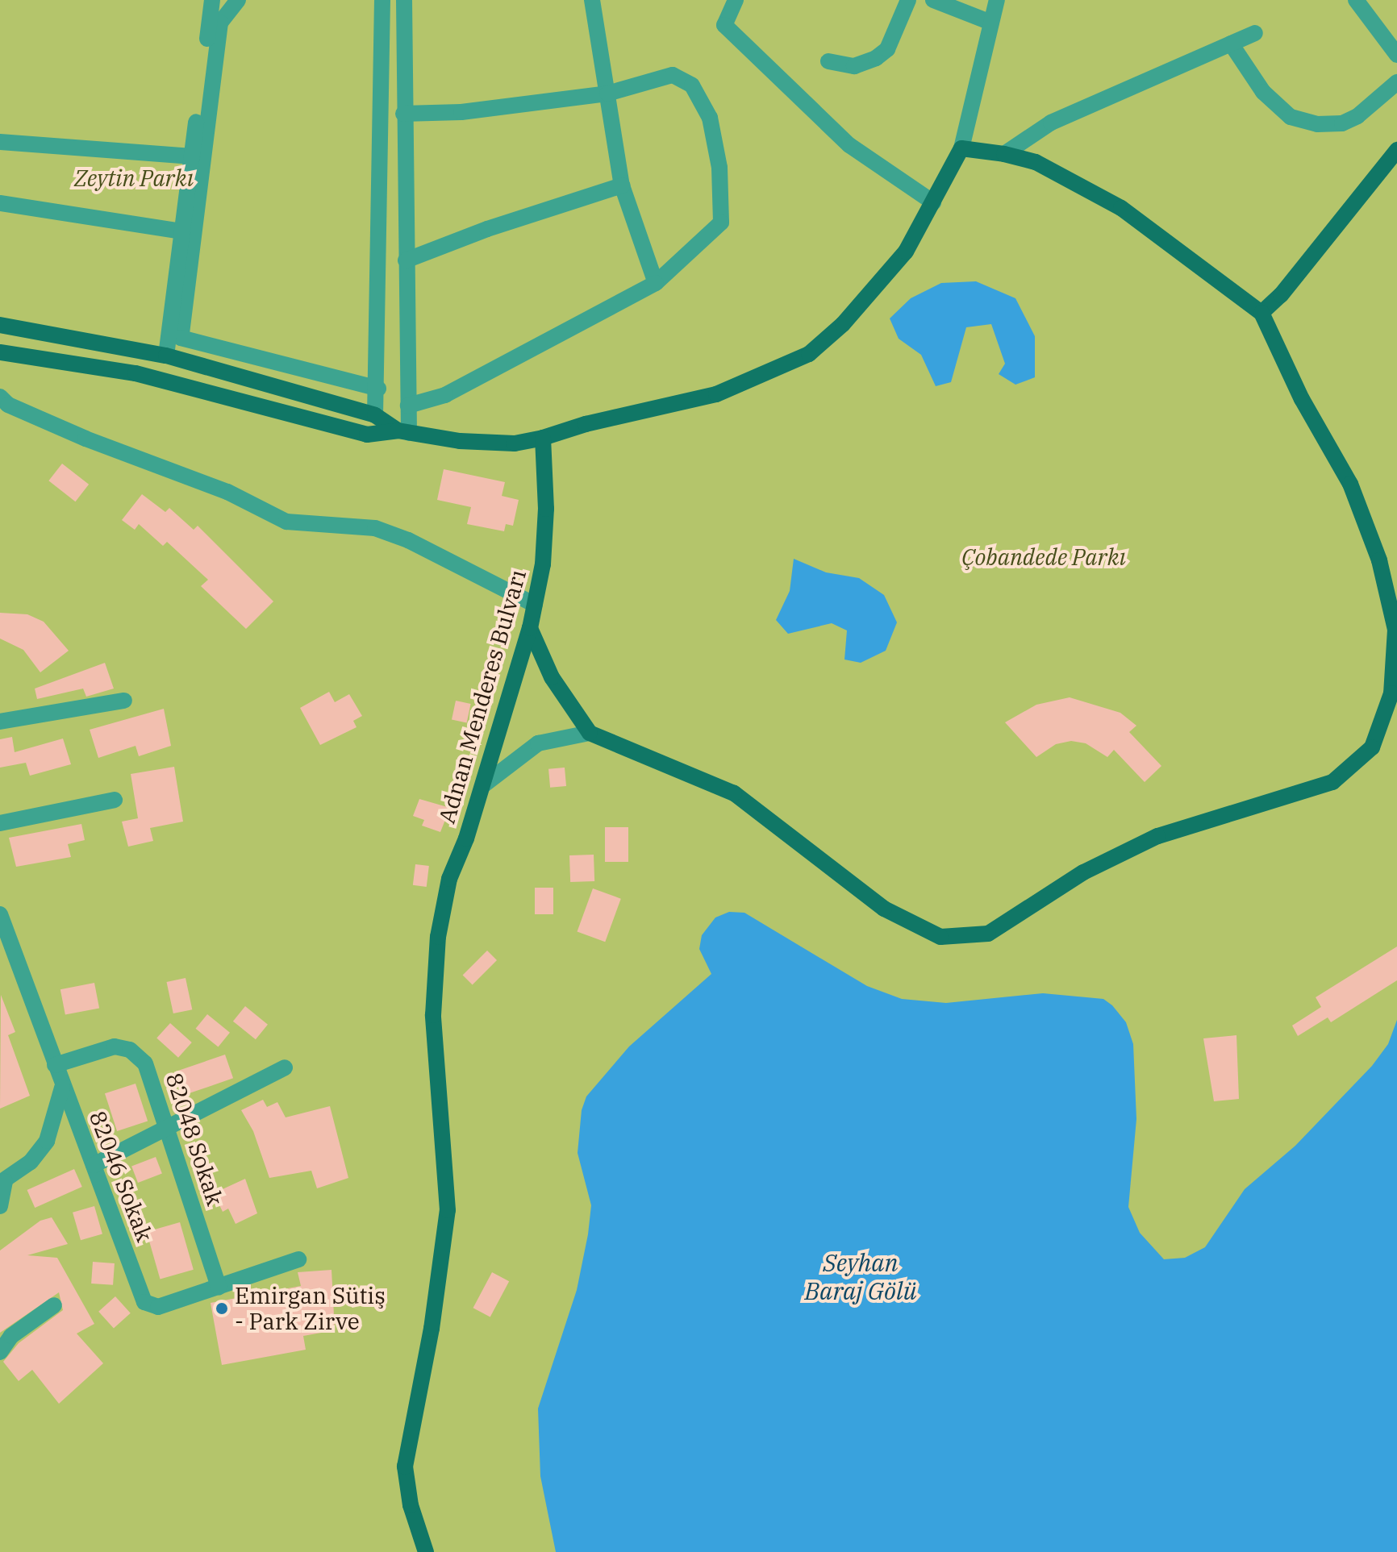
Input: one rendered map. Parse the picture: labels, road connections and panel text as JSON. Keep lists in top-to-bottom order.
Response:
{
  "streets": {
    "main road": ["Adnan Menderes Bulvarı"],
    "street": ["82048 Sokak", "82046 Sokak"]
  },
  "crossings": [
    ["82048 Sokak", "82046 Sokak"]
  ],
  "water": ["Seyhan Baraj Gölü"],
  "parks": ["Zeytin Parkı", "Çobandede Parkı"],
  "places": ["Emirgan Sütiş - Park Zirve"]
}
